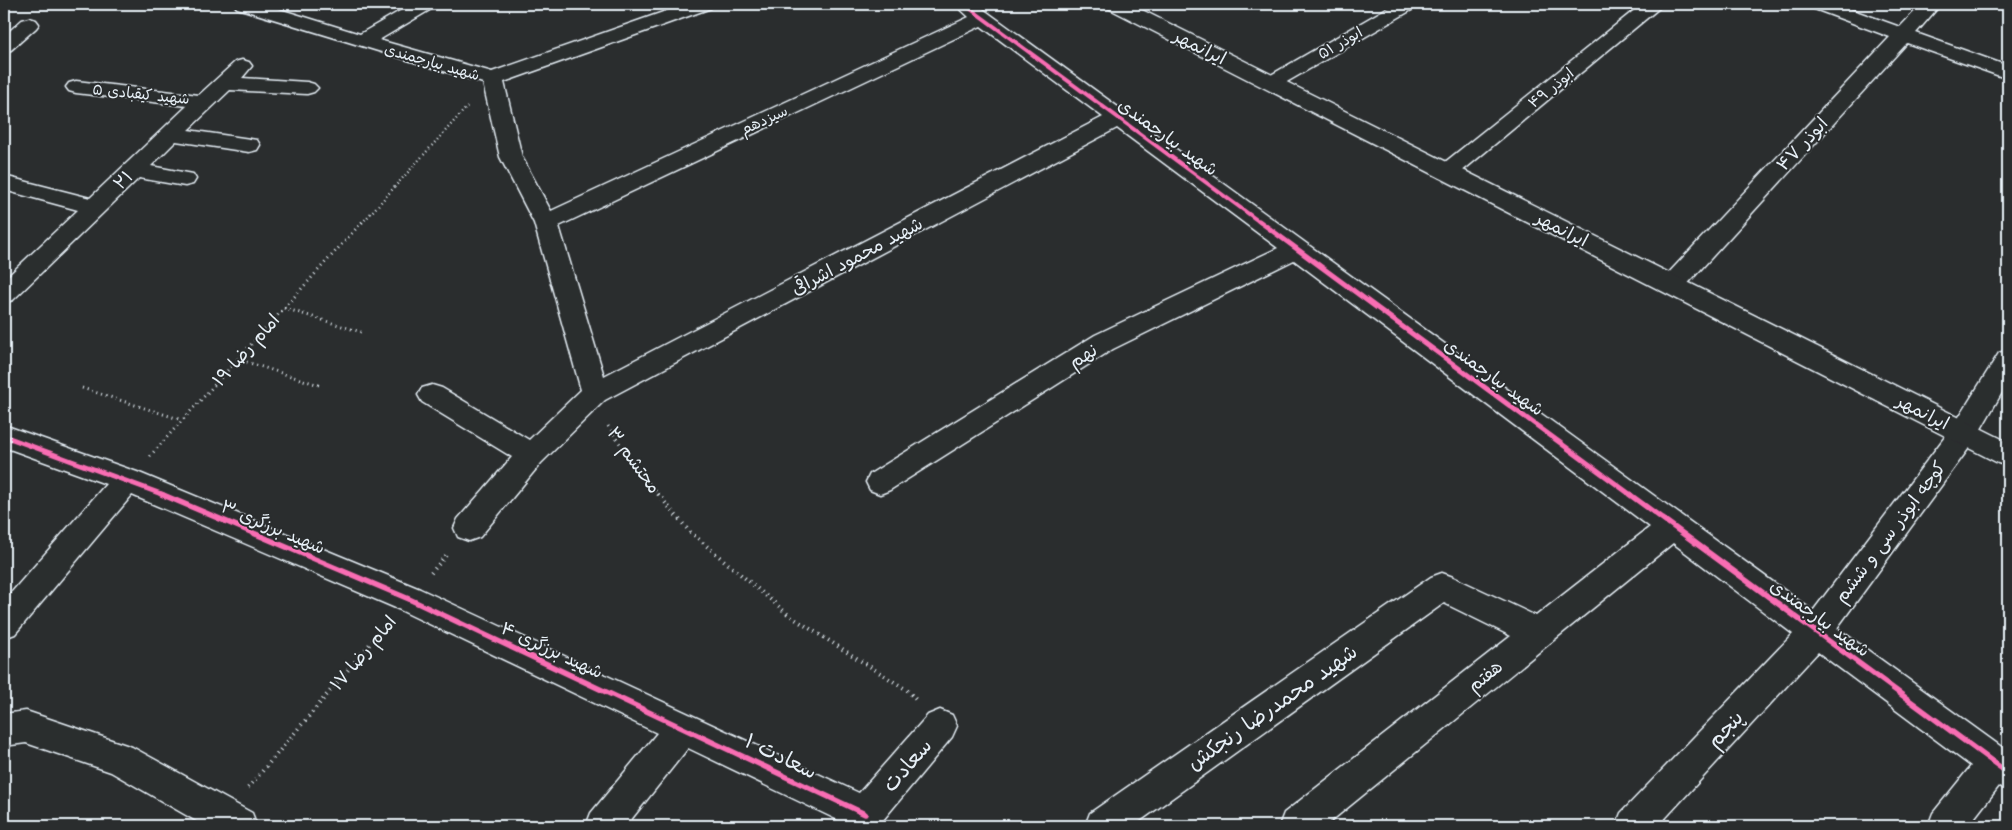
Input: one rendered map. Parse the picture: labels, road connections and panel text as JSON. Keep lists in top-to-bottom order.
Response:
{
  "streets": {
    "street": [
      "ابوذر ۵۱",
      "ایرانمهر",
      "شهید بیارجمندی",
      "ابوذر ۴۹",
      "۵ شهید کیقبادی",
      "سیزدهم",
      "ابوذر ۴۷",
      "۲۱",
      "شهید محمود اشراقی",
      "نهم",
      "۳ شهید برزگری",
      "کوچه ابوذر سی و ششم",
      "۴ شهید برزگری",
      "هفتم",
      "شهید محمدرضا رنجکش",
      "پنجم",
      "۱ سعادت",
      "سعادت"
    ],
    "path": ["امام رضا ۱۹", "محتشم ۳", "امام رضا ۱۷"]
  },
  "crossings": [
    ["ابوذر ۵۱", "ایرانمهر"],
    ["ایرانمهر", "ابوذر ۴۹"],
    ["ایرانمهر", "ابوذر ۴۷"],
    ["ایرانمهر", "کوچه ابوذر سی و ششم"],
    ["شهید بیارجمندی", "سیزدهم"],
    ["شهید بیارجمندی", "شهید محمود اشراقی"],
    ["شهید بیارجمندی", "امام رضا ۱۹"],
    ["شهید بیارجمندی", "نهم"],
    ["شهید بیارجمندی", "کوچه ابوذر سی و ششم"],
    ["شهید بیارجمندی", "هفتم"],
    ["شهید بیارجمندی", "پنجم"],
    ["۵ شهید کیقبادی", "۲۱"],
    ["شهید محمود اشراقی", "محتشم ۳"],
    ["امام رضا ۱۹", "۳ شهید برزگری"],
    ["محتشم ۳", "سعادت"],
    ["۳ شهید برزگری", "۴ شهید برزگری"],
    ["۳ شهید برزگری", "امام رضا ۱۷"],
    ["کوچه ابوذر سی و ششم", "پنجم"],
    ["۴ شهید برزگری", "امام رضا ۱۷"],
    ["۴ شهید برزگری", "۱ سعادت"],
    ["هفتم", "شهید محمدرضا رنجکش"],
    ["۱ سعادت", "سعادت"]
  ]
}
